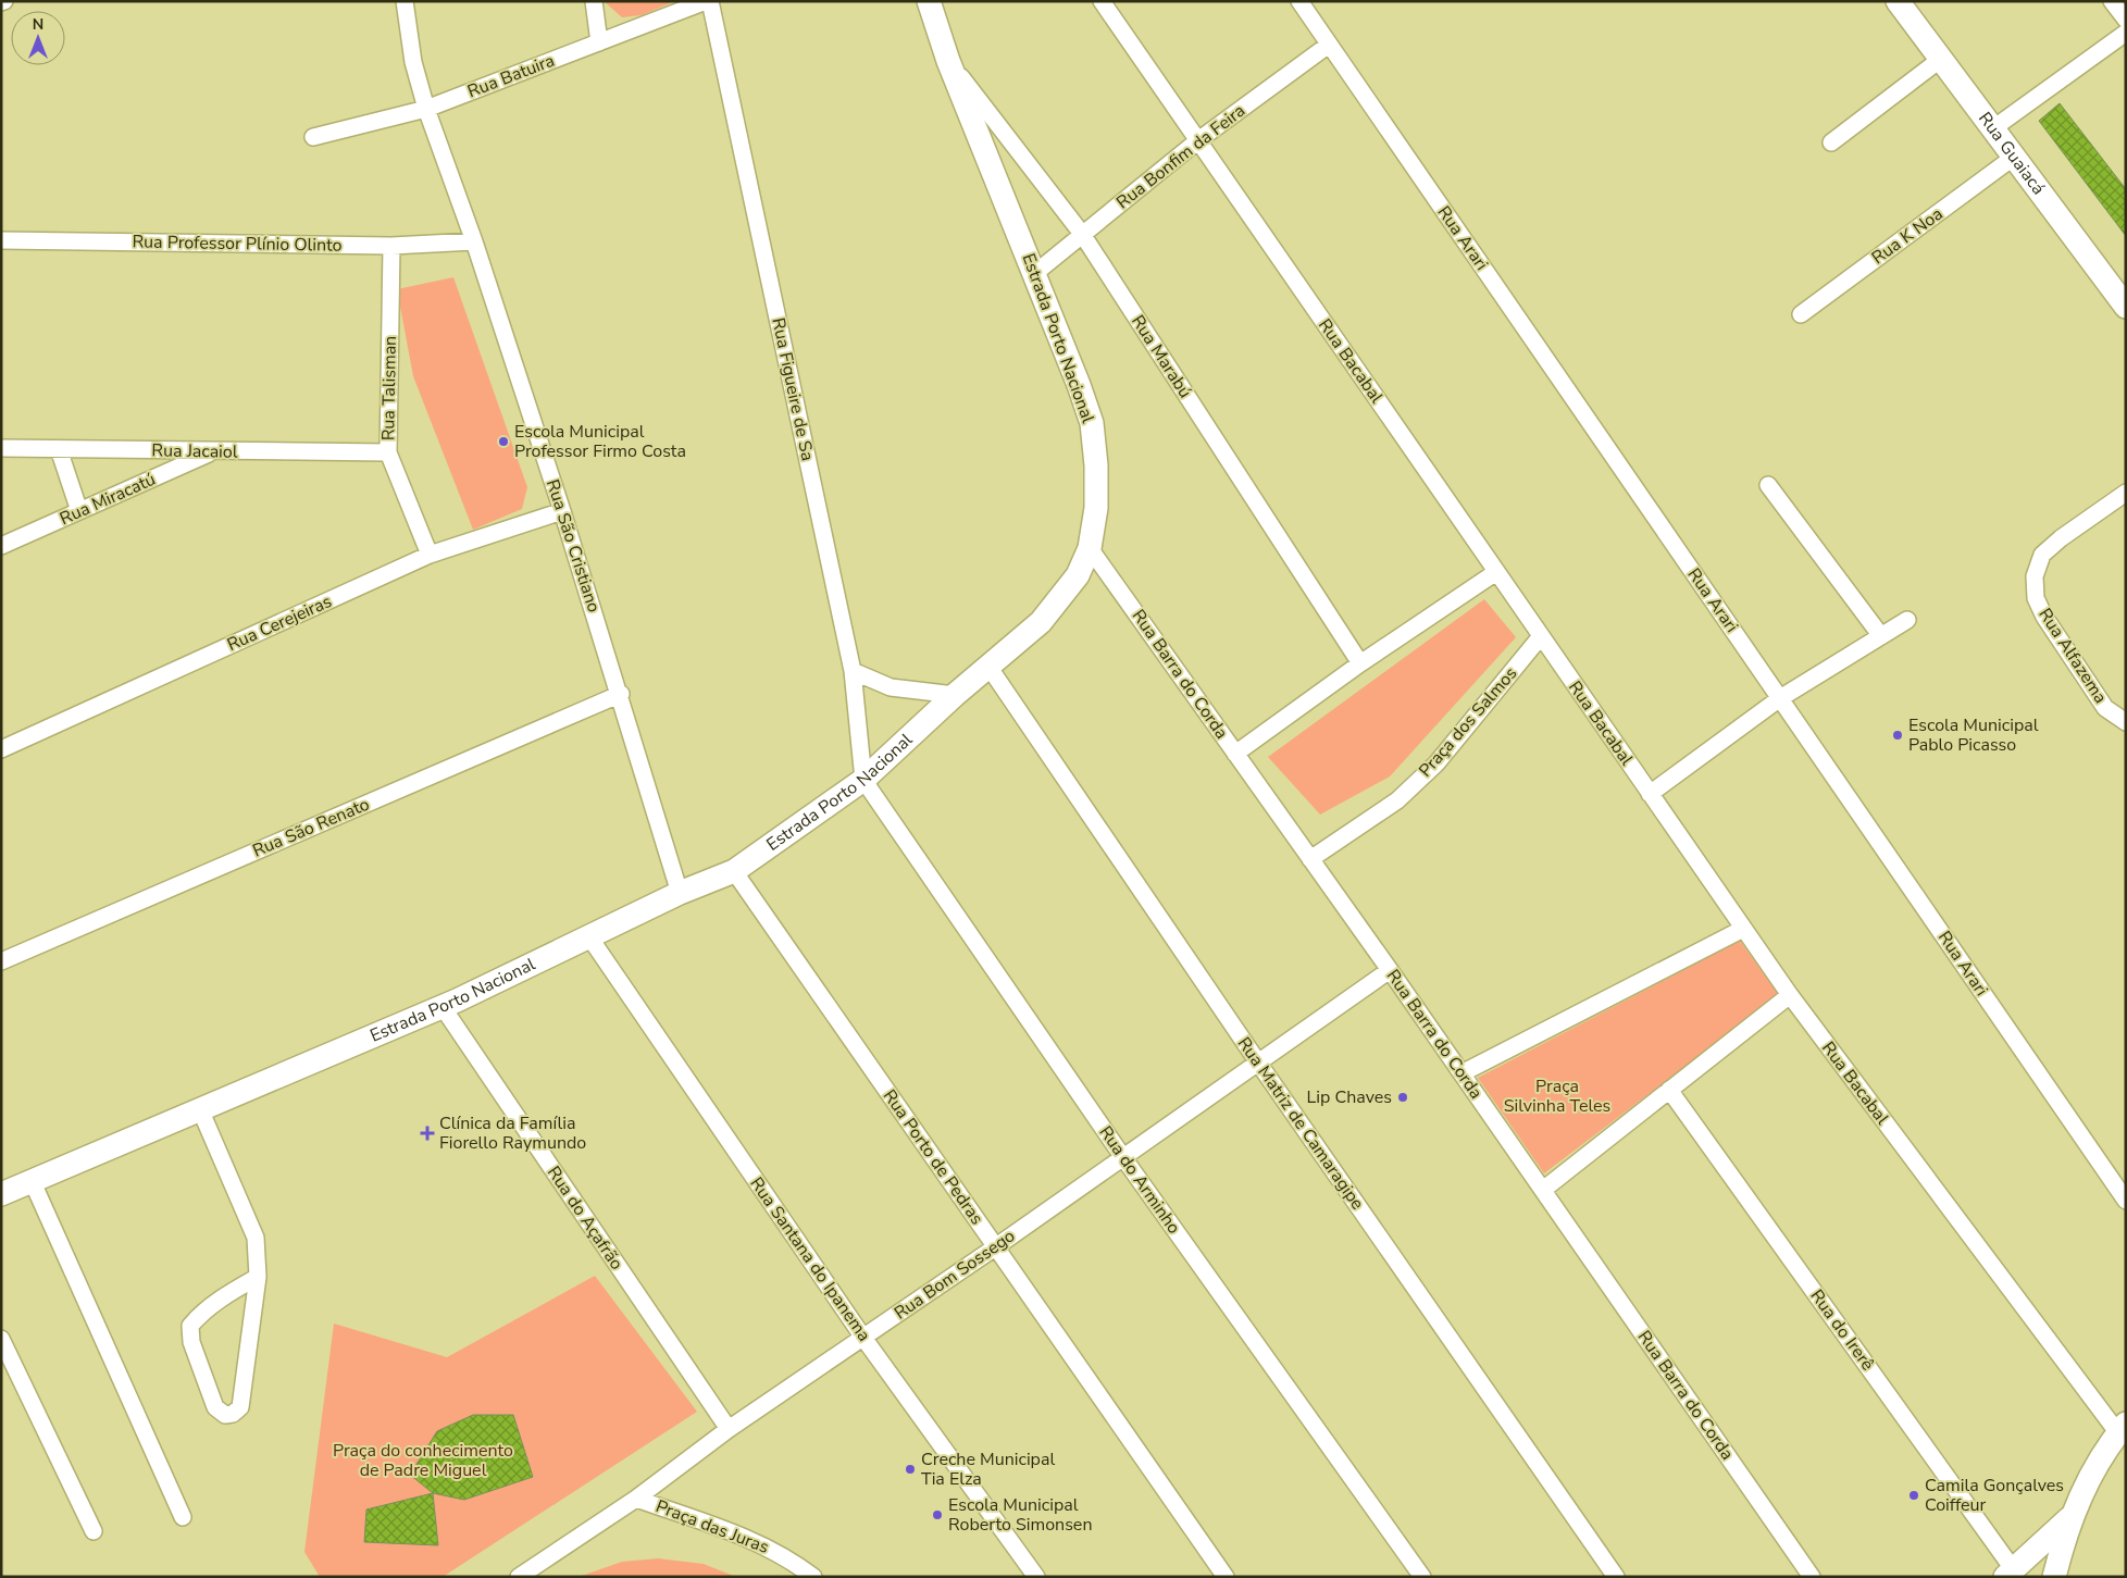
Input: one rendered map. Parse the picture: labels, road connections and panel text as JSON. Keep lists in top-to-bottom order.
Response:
{
  "streets": {
    "street": [
      "Rua Batuira",
      "Rua Guaiacá",
      "Rua Bonfim da Feira",
      "Rua K Noa",
      "Rua Arari",
      "Rua Professor Plínio Olinto",
      "Estrada Porto Nacional",
      "Rua Marabú",
      "Rua Bacabal",
      "Rua Talisman",
      "Rua Figueire de Sa",
      "Rua Jacaiol",
      "Rua Miracatú",
      "Rua São Cristiano",
      "Rua Cerejeiras",
      "Rua Alfazema",
      "Rua Barra do Corda",
      "Praça dos Salmos",
      "Rua São Renato",
      "Rua Matriz de Camaragipe",
      "Rua Porto de Pedras",
      "Rua do Arminho",
      "Rua do Açafrão",
      "Rua Santana do Ipanema",
      "Rua Bom Sossego",
      "Rua do Irerê",
      "Praça das Juras"
    ]
  },
  "crossings": [
    ["Rua Batuira", "Rua Figueire de Sa"],
    ["Rua Batuira", "Rua São Cristiano"],
    ["Rua Guaiacá", "Rua K Noa"],
    ["Rua Bonfim da Feira", "Rua Arari"],
    ["Rua Bonfim da Feira", "Estrada Porto Nacional"],
    ["Rua Bonfim da Feira", "Rua Marabú"],
    ["Rua Bonfim da Feira", "Rua Bacabal"],
    ["Rua Professor Plínio Olinto", "Rua Talisman"],
    ["Rua Professor Plínio Olinto", "Rua São Cristiano"],
    ["Estrada Porto Nacional", "Rua Marabú"],
    ["Estrada Porto Nacional", "Rua Figueire de Sa"],
    ["Estrada Porto Nacional", "Rua São Cristiano"],
    ["Estrada Porto Nacional", "Rua Barra do Corda"],
    ["Estrada Porto Nacional", "Rua Matriz de Camaragipe"],
    ["Estrada Porto Nacional", "Rua Porto de Pedras"],
    ["Estrada Porto Nacional", "Rua do Arminho"],
    ["Estrada Porto Nacional", "Rua do Açafrão"],
    ["Estrada Porto Nacional", "Rua Santana do Ipanema"],
    ["Rua Bacabal", "Praça dos Salmos"],
    ["Rua Talisman", "Rua Jacaiol"],
    ["Rua Talisman", "Rua Cerejeiras"],
    ["Rua Figueire de Sa", "Rua do Arminho"],
    ["Rua Jacaiol", "Rua Miracatú"],
    ["Rua São Cristiano", "Rua Cerejeiras"],
    ["Rua São Cristiano", "Rua São Renato"],
    ["Rua Barra do Corda", "Praça dos Salmos"],
    ["Rua Barra do Corda", "Rua Bom Sossego"],
    ["Rua Matriz de Camaragipe", "Rua Bom Sossego"],
    ["Rua Porto de Pedras", "Rua Bom Sossego"],
    ["Rua do Arminho", "Rua Bom Sossego"],
    ["Rua do Açafrão", "Rua Bom Sossego"],
    ["Rua Santana do Ipanema", "Rua Bom Sossego"],
    ["Rua Bom Sossego", "Praça das Juras"]
  ],
  "parks": ["Praça Silvinha Teles", "Praça do conhecimento de Padre Miguel"],
  "places": {
    "other": [
      "Escola Municipal Professor Firmo Costa",
      "Escola Municipal Pablo Picasso",
      "Lip Chaves",
      "Creche Municipal Tia Elza",
      "Camila Gonçalves Coiffeur",
      "Escola Municipal Roberto Simonsen"
    ],
    "health": ["Clínica da Família Fiorello Raymundo"]
  },
  "north": "top"
}
